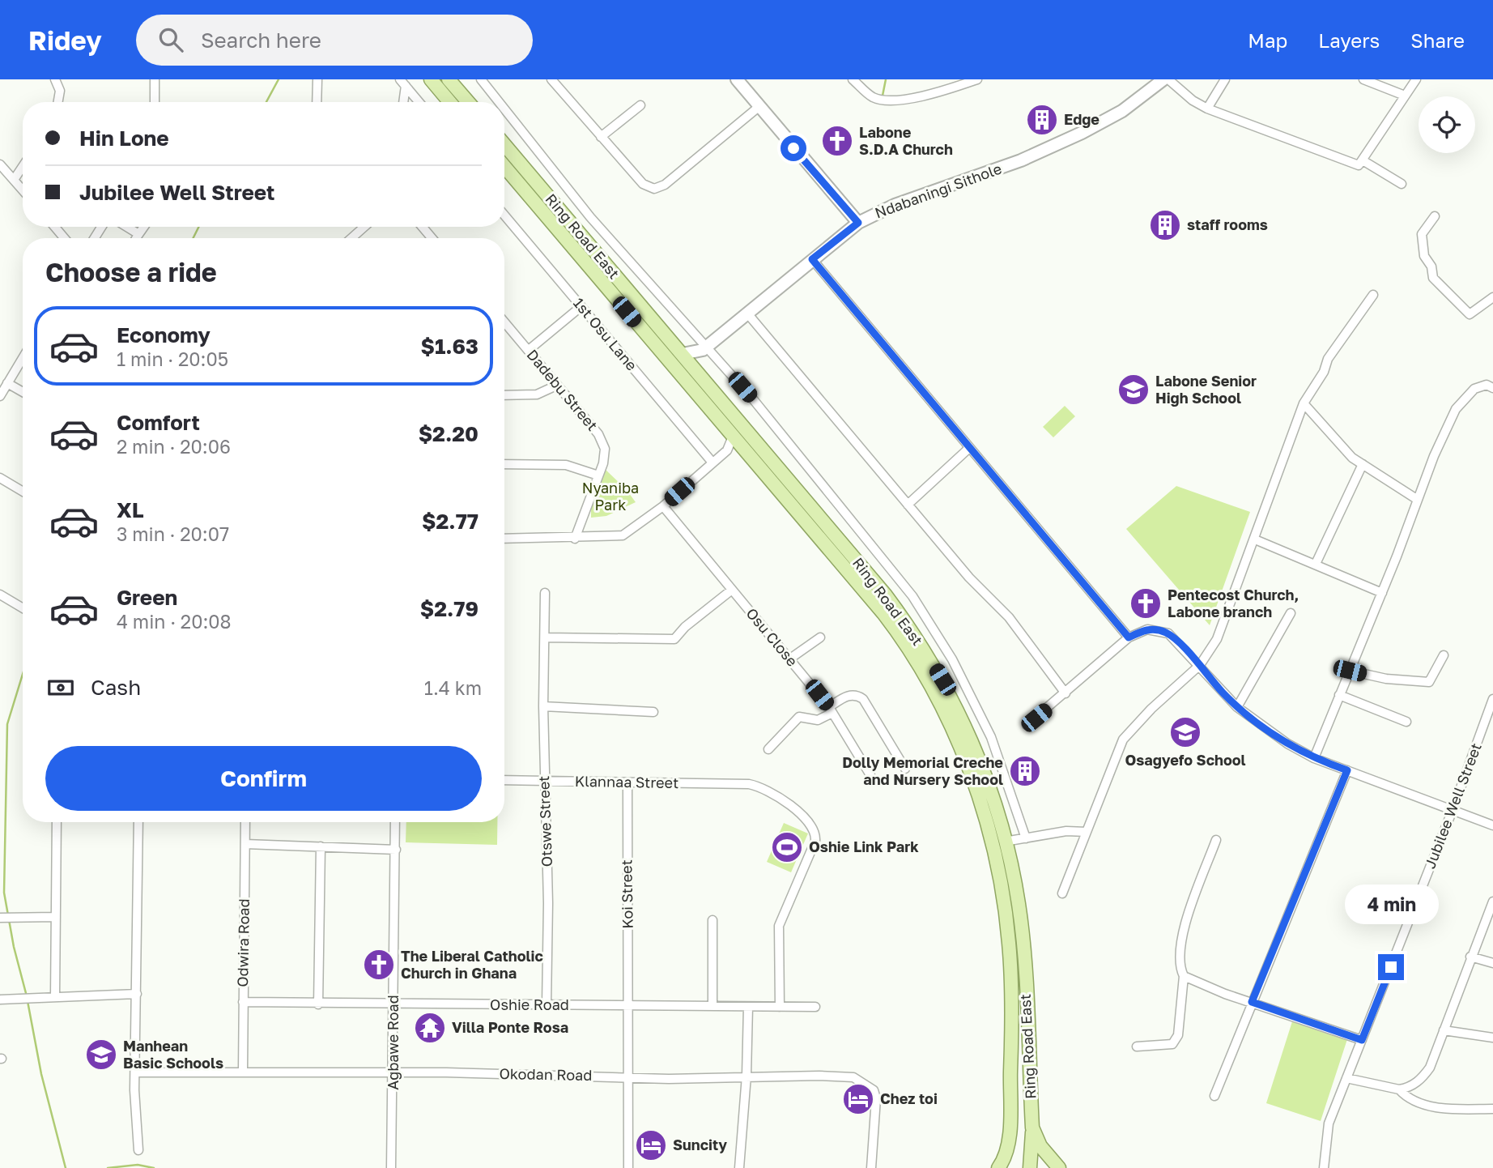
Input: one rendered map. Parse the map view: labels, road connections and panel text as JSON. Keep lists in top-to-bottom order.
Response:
{
  "streets": {
    "main road": ["Ring Road East"],
    "street": [
      "Ndabaningi Sithole",
      "1st Osu Lane",
      "Dadebu Street",
      "Osu Close",
      "Klannaa Street",
      "Jubilee Well Street",
      "Otswe Street",
      "Koi Street",
      "Odwira Road",
      "Oshie Road",
      "Agbawe Road",
      "Okodan Road"
    ]
  },
  "crossings": [
    ["Ndabaningi Sithole", "Ring Road East"],
    ["Klannaa Street", "Otswe Street"],
    ["Klannaa Street", "Koi Street"],
    ["Klannaa Street", "Oshie Road"],
    ["Otswe Street", "Oshie Road"],
    ["Koi Street", "Oshie Road"],
    ["Koi Street", "Okodan Road"],
    ["Odwira Road", "Oshie Road"],
    ["Odwira Road", "Okodan Road"],
    ["Oshie Road", "Agbawe Road"],
    ["Agbawe Road", "Okodan Road"]
  ],
  "parks": ["Nyaniba Park"],
  "places": {
    "building": ["Edge", "staff rooms", "Dolly Memorial Creche and Nursery School"],
    "church": ["Labone S.D.A Church", "Pentecost Church, Labone branch", "The Liberal Catholic Church in Ghana"],
    "school or university": ["Labone Senior High School", "Osagyefo School", "Manhean Basic Schools"],
    "sports": ["Oshie Link Park"],
    "temple": ["Villa Ponte Rosa"],
    "hotel": ["Chez toi", "Suncity"]
  },
  "page": {
    "header": "Ridey",
    "search": "Search here",
    "nav": ["Map", "Layers", "Share"],
    "banner": ["Hin Lone", "Jubilee Well Street"],
    "heading": "Choose a ride",
    "list": [
      {
        "name": "Economy",
        "note": "1 min · 20:05",
        "value": "$1.63"
      },
      {
        "name": "Comfort",
        "note": "2 min · 20:06",
        "value": "$2.20"
      },
      {
        "name": "XL",
        "note": "3 min · 20:07",
        "value": "$2.77"
      },
      {
        "name": "Green",
        "note": "4 min · 20:08",
        "value": "$2.79"
      }
    ],
    "pay": ["Cash", "1.4 km"],
    "buttons": "Confirm",
    "bubble": "4 min"
  }
}
